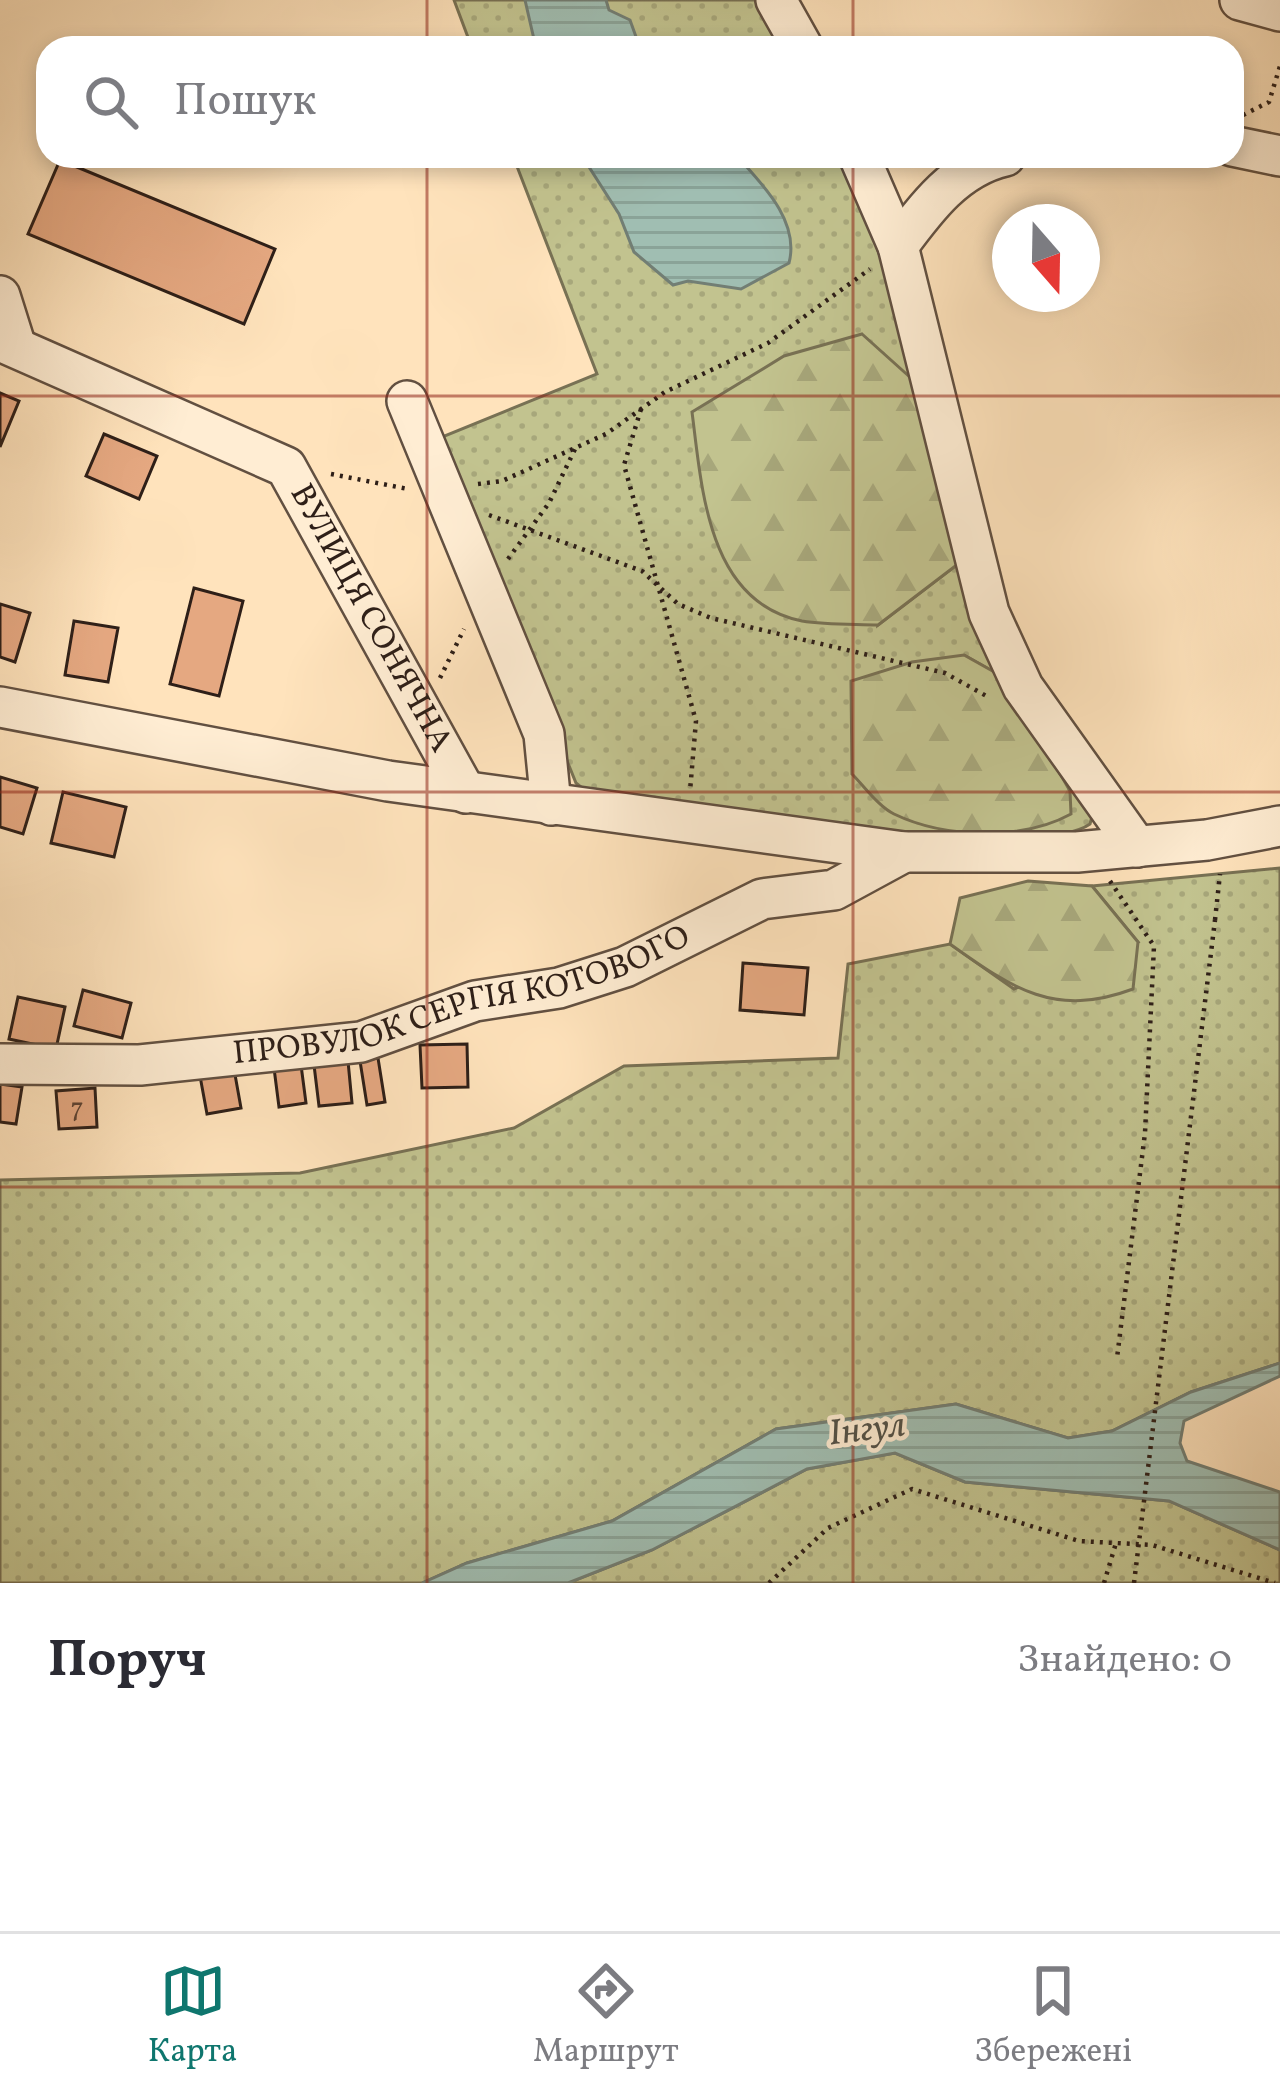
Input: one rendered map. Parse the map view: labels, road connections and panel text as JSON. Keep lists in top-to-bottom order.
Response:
{
  "streets": {
    "street": ["ВУЛИЦЯ СОНЯЧНА", "ПРОВУЛОК СЕРГІЯ КОТОВОГО"]
  },
  "water": ["Інгул"],
  "house_numbers": ["7"],
  "north": "bottom",
  "page": {
    "search": "Пошук",
    "heading": ["Поруч", "Знайдено: 0"],
    "nav": ["Карта", "Маршрут", "Збережені"]
  }
}
